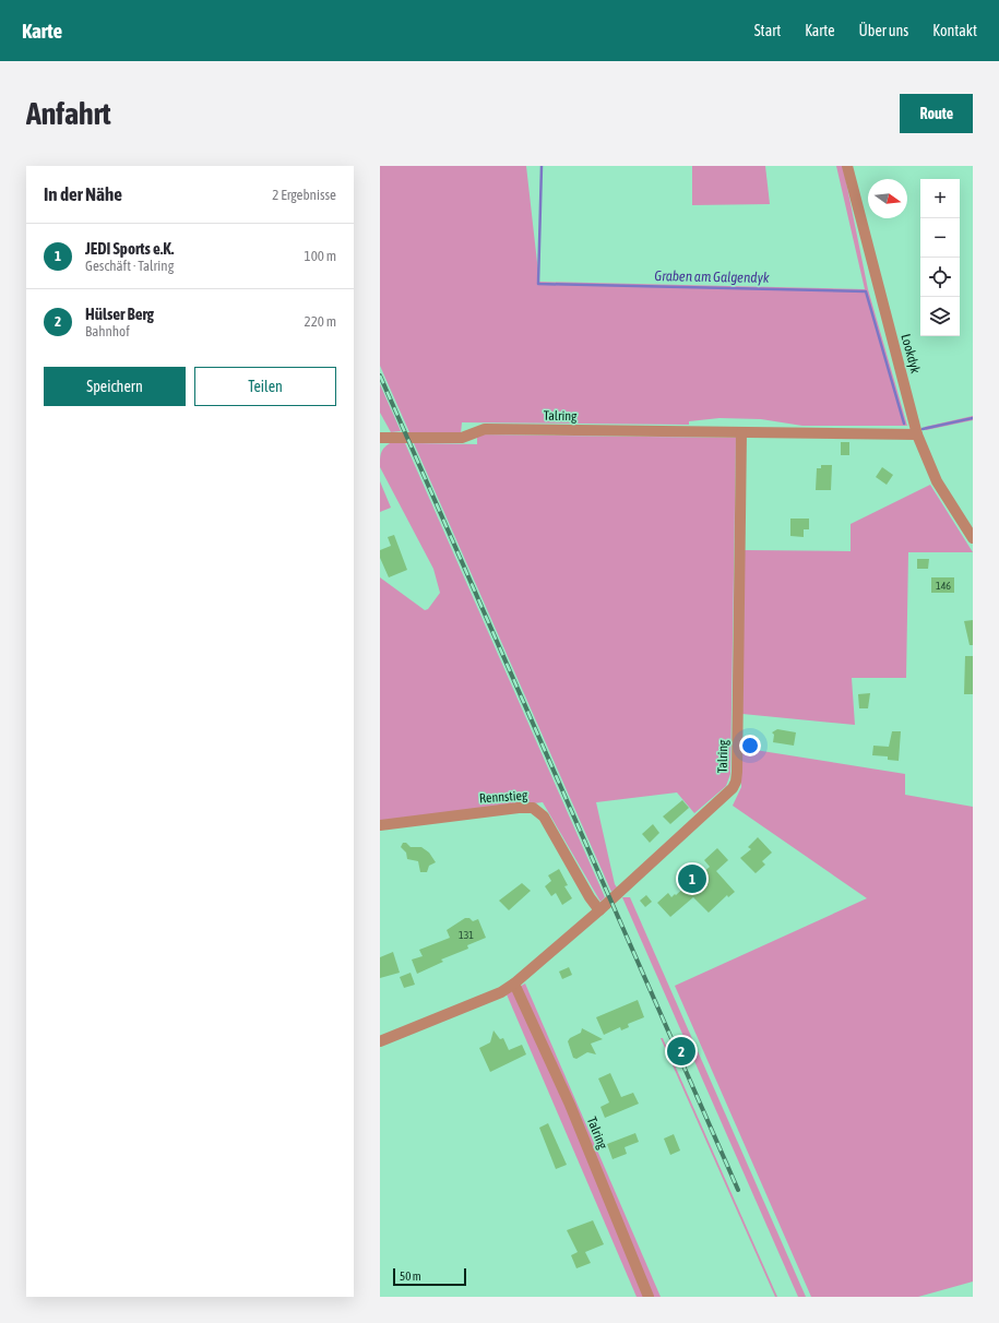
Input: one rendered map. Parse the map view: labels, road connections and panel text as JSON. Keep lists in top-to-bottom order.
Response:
{
  "streets": {
    "street": ["Lookdyk", "Talring", "Rennstieg"]
  },
  "crossings": [
    ["Lookdyk", "Talring"],
    ["Talring", "Rennstieg"]
  ],
  "water": ["Graben am Galgendyk"],
  "house_numbers": ["146", "131"],
  "scale_bar": "50 m",
  "north": "right",
  "page": {
    "header": "Karte",
    "nav": [
      "Start",
      "Karte",
      "Über uns",
      "Kontakt"
    ],
    "buttons": [
      "Route",
      ["Speichern", "Teilen"]
    ],
    "title": "Anfahrt",
    "heading": ["In der Nähe", "2 Ergebnisse"],
    "map_buttons": ["+", "−"],
    "list": [
      {
        "mark": "1",
        "name": "JEDI Sports e.K.",
        "note": "Geschäft · Talring",
        "value": "100 m"
      },
      {
        "mark": "2",
        "name": "Hülser Berg",
        "note": "Bahnhof",
        "value": "220 m"
      }
    ],
    "pins": ["1", "2"],
    "scale": "50 m"
  }
}
